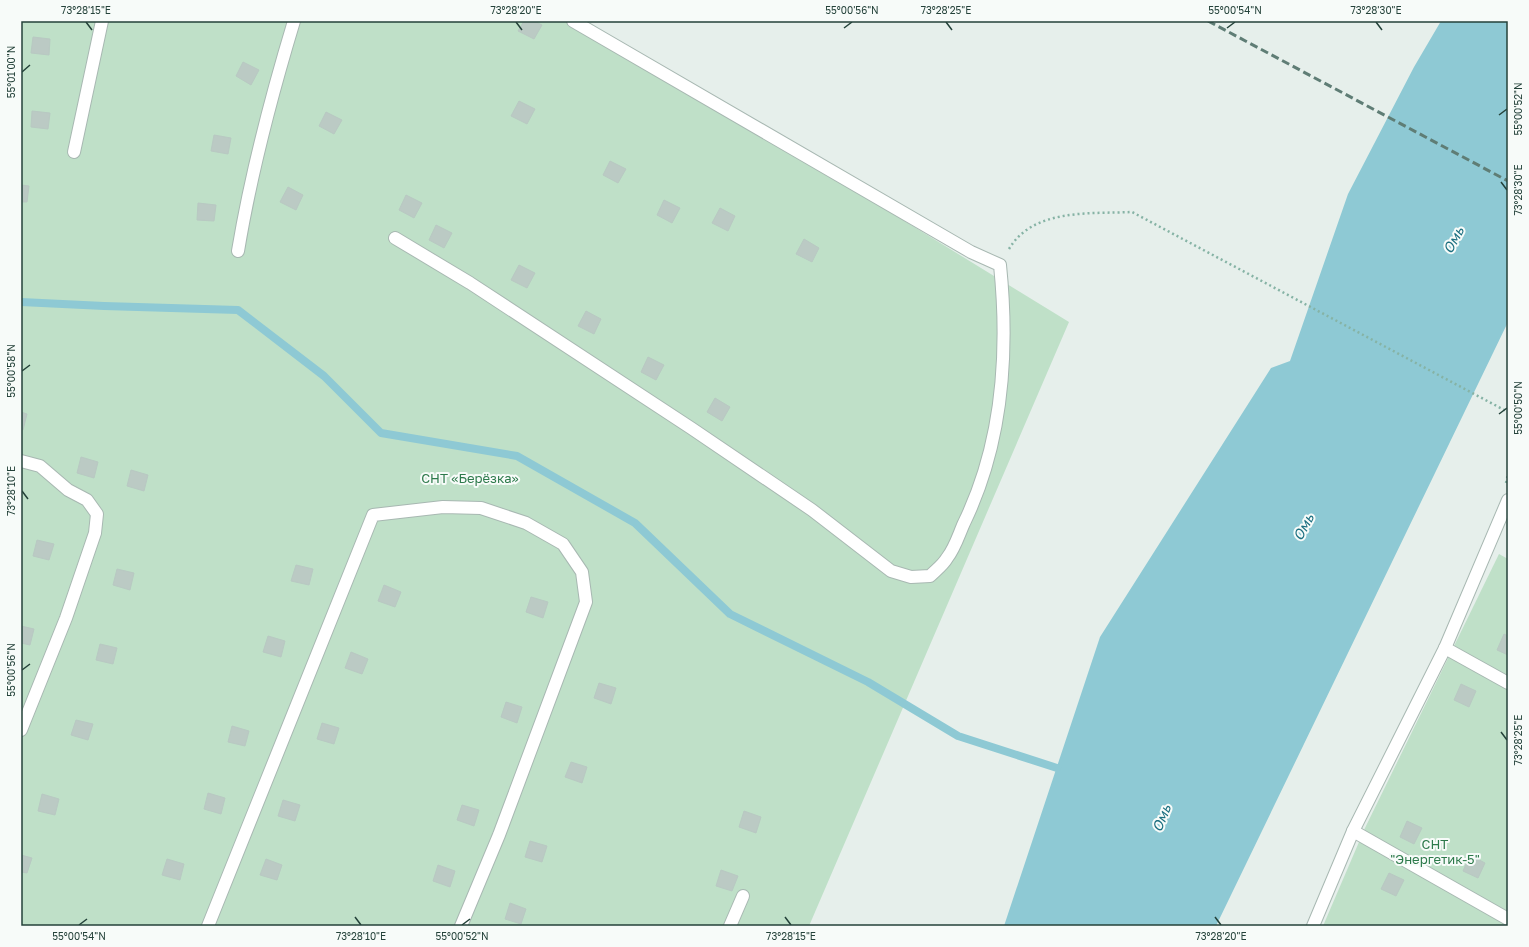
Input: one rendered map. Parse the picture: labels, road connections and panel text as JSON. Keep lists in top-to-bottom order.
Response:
{
  "water": ["Омь"],
  "parks": ["СНТ «Берёзка»", "СНТ \"Энергетик-5\""],
  "coordinates": [
    "73°28'15\"E",
    "73°28'20\"E",
    "55°00'56\"N",
    "73°28'25\"E",
    "55°00'54\"N",
    "73°28'30\"E",
    "55°01'00\"N",
    "55°00'52\"N",
    "55°00'58\"N",
    "55°00'50\"N",
    "73°28'10\"E"
  ]
}
